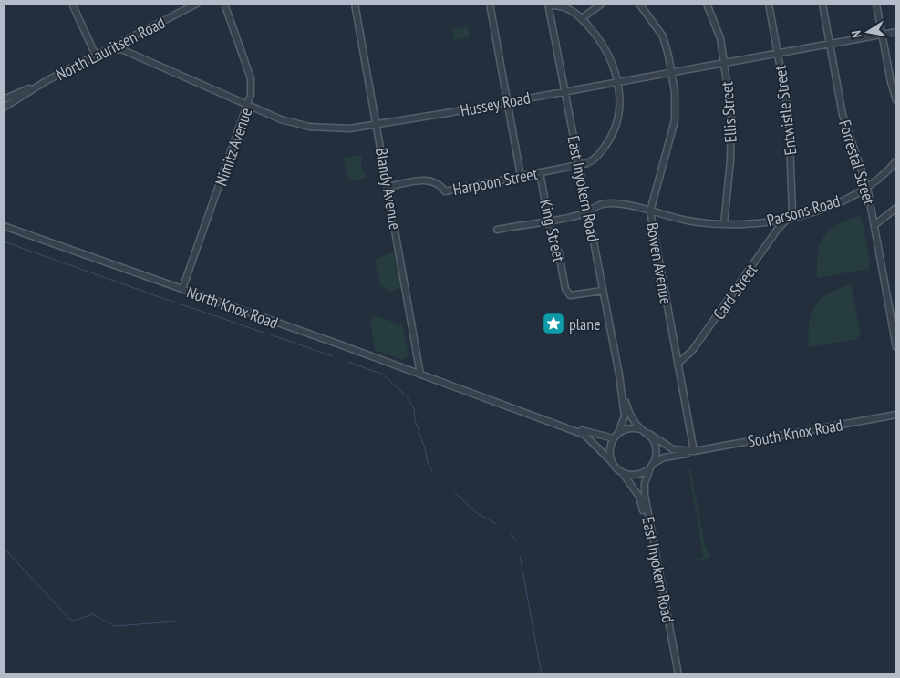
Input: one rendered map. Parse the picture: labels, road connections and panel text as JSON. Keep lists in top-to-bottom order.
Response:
{
  "streets": {
    "street": [
      "North Lauritsen Road",
      "Hussey Road",
      "Entwistle Street",
      "Ellis Street",
      "Nimitz Avenue",
      "Forrestal Street",
      "Harpoon Street",
      "Blandy Avenue",
      "East Inyokern Road",
      "Parsons Road",
      "King Street",
      "Bowen Avenue",
      "Card Street",
      "North Knox Road",
      "South Knox Road"
    ]
  },
  "crossings": [
    ["North Lauritsen Road", "Hussey Road"],
    ["Hussey Road", "Entwistle Street"],
    ["Hussey Road", "Ellis Street"],
    ["Hussey Road", "Nimitz Avenue"],
    ["Hussey Road", "Forrestal Street"],
    ["Hussey Road", "Harpoon Street"],
    ["Hussey Road", "Blandy Avenue"],
    ["Hussey Road", "East Inyokern Road"],
    ["Hussey Road", "Bowen Avenue"],
    ["Entwistle Street", "Parsons Road"],
    ["Entwistle Street", "Card Street"],
    ["Ellis Street", "Parsons Road"],
    ["Nimitz Avenue", "North Knox Road"],
    ["Forrestal Street", "Parsons Road"],
    ["Harpoon Street", "Blandy Avenue"],
    ["Harpoon Street", "East Inyokern Road"],
    ["Harpoon Street", "King Street"],
    ["Blandy Avenue", "North Knox Road"],
    ["East Inyokern Road", "Parsons Road"],
    ["East Inyokern Road", "King Street"],
    ["East Inyokern Road", "North Knox Road"],
    ["East Inyokern Road", "South Knox Road"],
    ["Parsons Road", "King Street"],
    ["Parsons Road", "Bowen Avenue"],
    ["Parsons Road", "Card Street"],
    ["Bowen Avenue", "Card Street"],
    ["Bowen Avenue", "South Knox Road"],
    ["North Knox Road", "South Knox Road"]
  ],
  "places": {
    "place": ["plane"]
  },
  "north": "left"
}
